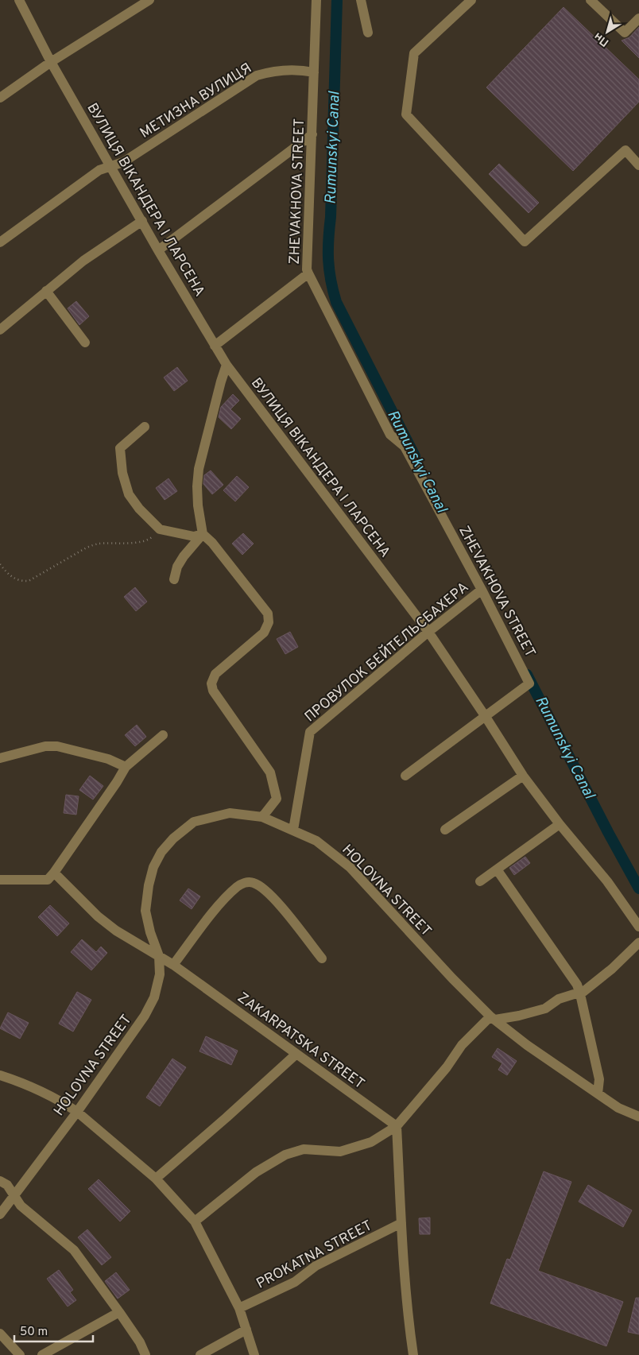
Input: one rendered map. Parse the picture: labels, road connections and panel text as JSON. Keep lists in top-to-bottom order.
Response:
{
  "streets": {
    "street": [
      "МЕТИЗНА ВУЛИЦЯ",
      "ZHEVAKHOVA STREET",
      "ВУЛИЦЯ ВІКАНДЕРА І ЛАРСЕНА",
      "ПРОВУЛОК БЕЙТЕЛЬСБАХЕРА",
      "HOLOVNA STREET",
      "ZAKARPATSKA STREET",
      "PROKATNA STREET"
    ]
  },
  "crossings": [
    ["МЕТИЗНА ВУЛИЦЯ", "ZHEVAKHOVA STREET"],
    ["МЕТИЗНА ВУЛИЦЯ", "ВУЛИЦЯ ВІКАНДЕРА І ЛАРСЕНА"],
    ["ZHEVAKHOVA STREET", "ВУЛИЦЯ ВІКАНДЕРА І ЛАРСЕНА"],
    ["ZHEVAKHOVA STREET", "ПРОВУЛОК БЕЙТЕЛЬСБАХЕРА"],
    ["ВУЛИЦЯ ВІКАНДЕРА І ЛАРСЕНА", "ПРОВУЛОК БЕЙТЕЛЬСБАХЕРА"],
    ["ПРОВУЛОК БЕЙТЕЛЬСБАХЕРА", "HOLOVNA STREET"],
    ["HOLOVNA STREET", "ZAKARPATSKA STREET"]
  ],
  "water": ["Rumunskyi Canal"],
  "scale_bar": "50 m",
  "north": "bottom left"
}
